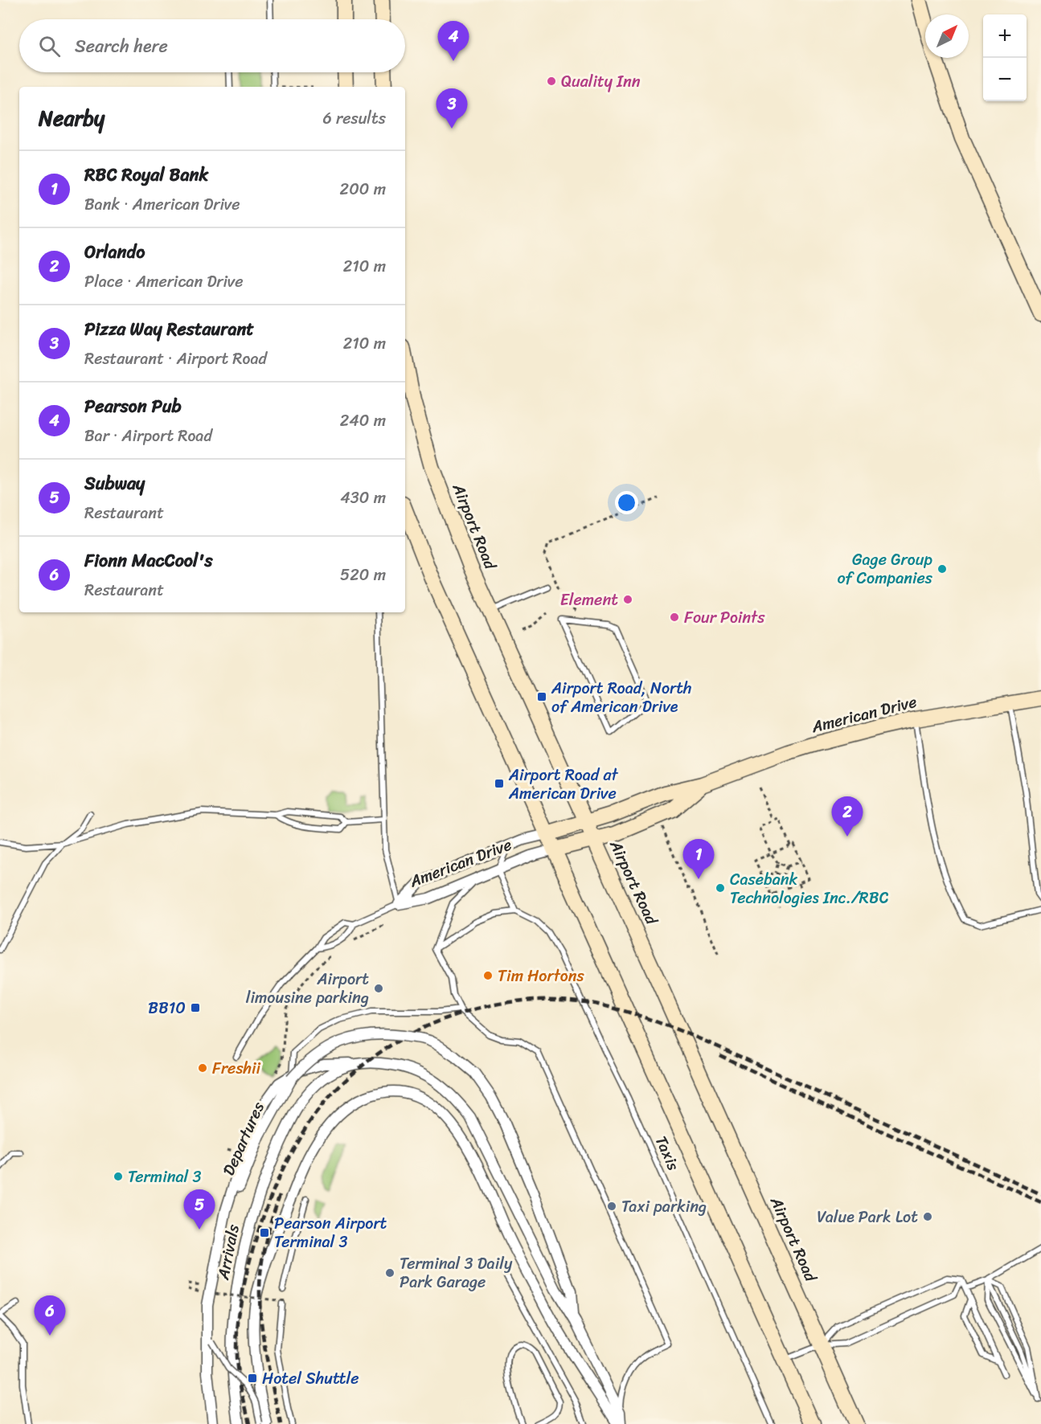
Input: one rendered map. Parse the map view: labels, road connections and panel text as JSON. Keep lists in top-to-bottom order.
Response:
{
  "streets": {
    "main road": ["Airport Road", "American Drive"],
    "street": ["Departures", "Arrivals"],
    "lane": ["Taxis"]
  },
  "crossings": [
    ["Airport Road", "American Drive"]
  ],
  "places": {
    "other": [
      "Quality Inn",
      "Gage Group of Companies",
      "Element",
      "Four Points",
      "Casebank Technologies Inc./RBC",
      "Tim Hortons",
      "Airport limousine parking",
      "Freshii",
      "Terminal 3",
      "Taxi parking",
      "Value Park Lot",
      "Terminal 3 Daily Park Garage"
    ],
    "transit": [
      "Airport Road, North of American Drive",
      "Airport Road at American Drive",
      "BB10",
      "Pearson Airport Terminal 3",
      "Hotel Shuttle"
    ]
  },
  "north": "top right",
  "page": {
    "map_buttons": ["+", "−"],
    "search": "Search here",
    "pins": [
      "4",
      "3",
      "2",
      "1",
      "5",
      "6"
    ],
    "heading": ["Nearby", "6 results"],
    "list": [
      {
        "mark": "1",
        "name": "RBC Royal Bank",
        "note": "Bank · American Drive",
        "value": "200 m"
      },
      {
        "mark": "2",
        "name": "Orlando",
        "note": "Place · American Drive",
        "value": "210 m"
      },
      {
        "mark": "3",
        "name": "Pizza Way Restaurant",
        "note": "Restaurant · Airport Road",
        "value": "210 m"
      },
      {
        "mark": "4",
        "name": "Pearson Pub",
        "note": "Bar · Airport Road",
        "value": "240 m"
      },
      {
        "mark": "5",
        "name": "Subway",
        "note": "Restaurant",
        "value": "430 m"
      },
      {
        "mark": "6",
        "name": "Fionn MacCool's",
        "note": "Restaurant",
        "value": "520 m"
      }
    ]
  }
}
